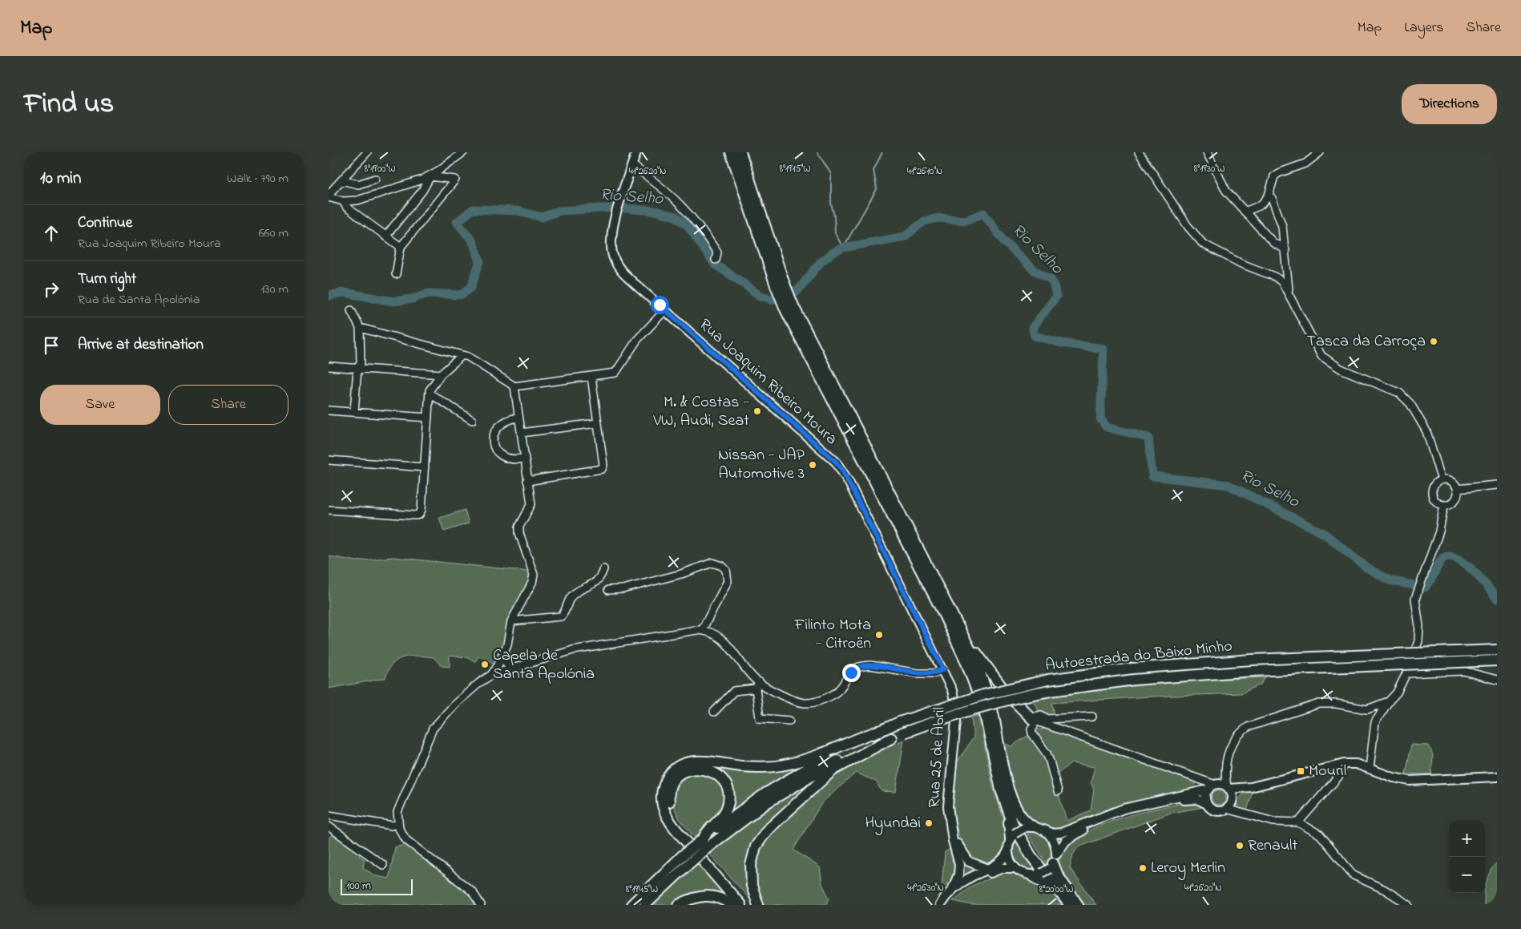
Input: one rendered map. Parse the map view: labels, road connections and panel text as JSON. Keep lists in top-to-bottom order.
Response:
{
  "streets": {
    "highway": ["Autoestrada do Baixo Minho"],
    "main road": ["Rua Joaquim Ribeiro Moura", "Rua 25 de Abril"]
  },
  "crossings": [
    ["Rua Joaquim Ribeiro Moura", "Rua 25 de Abril"]
  ],
  "water": ["Rio Selho"],
  "places": {
    "other": [
      "Tasca da Carroça",
      "M. & Costas - VW, Audi, Seat",
      "Nissan - JAP Automotive 3",
      "Filinto Mota - Citroën",
      "Capela de Santa Apolónia",
      "Hyundai",
      "Renault",
      "Leroy Merlin"
    ],
    "transit": ["Mouril"]
  },
  "scale_bar": "100 m",
  "page": {
    "header": "Map",
    "nav": ["Map", "Layers", "Share"],
    "title": "Find us",
    "buttons": [
      "Directions",
      ["Save", "Share"]
    ],
    "heading": ["10 min", "Walk · 790 m"],
    "list": [
      ["Continue", "Rua Joaquim Ribeiro Moura", "660 m"],
      ["Turn right", "Rua de Santa Apolónia", "130 m"],
      "Arrive at destination"
    ],
    "map_buttons": ["+", "−"],
    "scale": "100 m"
  },
  "coordinates": [
    "8°19'00\"W",
    "8°19'15\"W",
    "8°19'30\"W",
    "41°26'20\"N",
    "41°26'10\"N",
    "41°26'30\"N",
    "8°19'45\"W",
    "8°20'00\"W"
  ]
}
